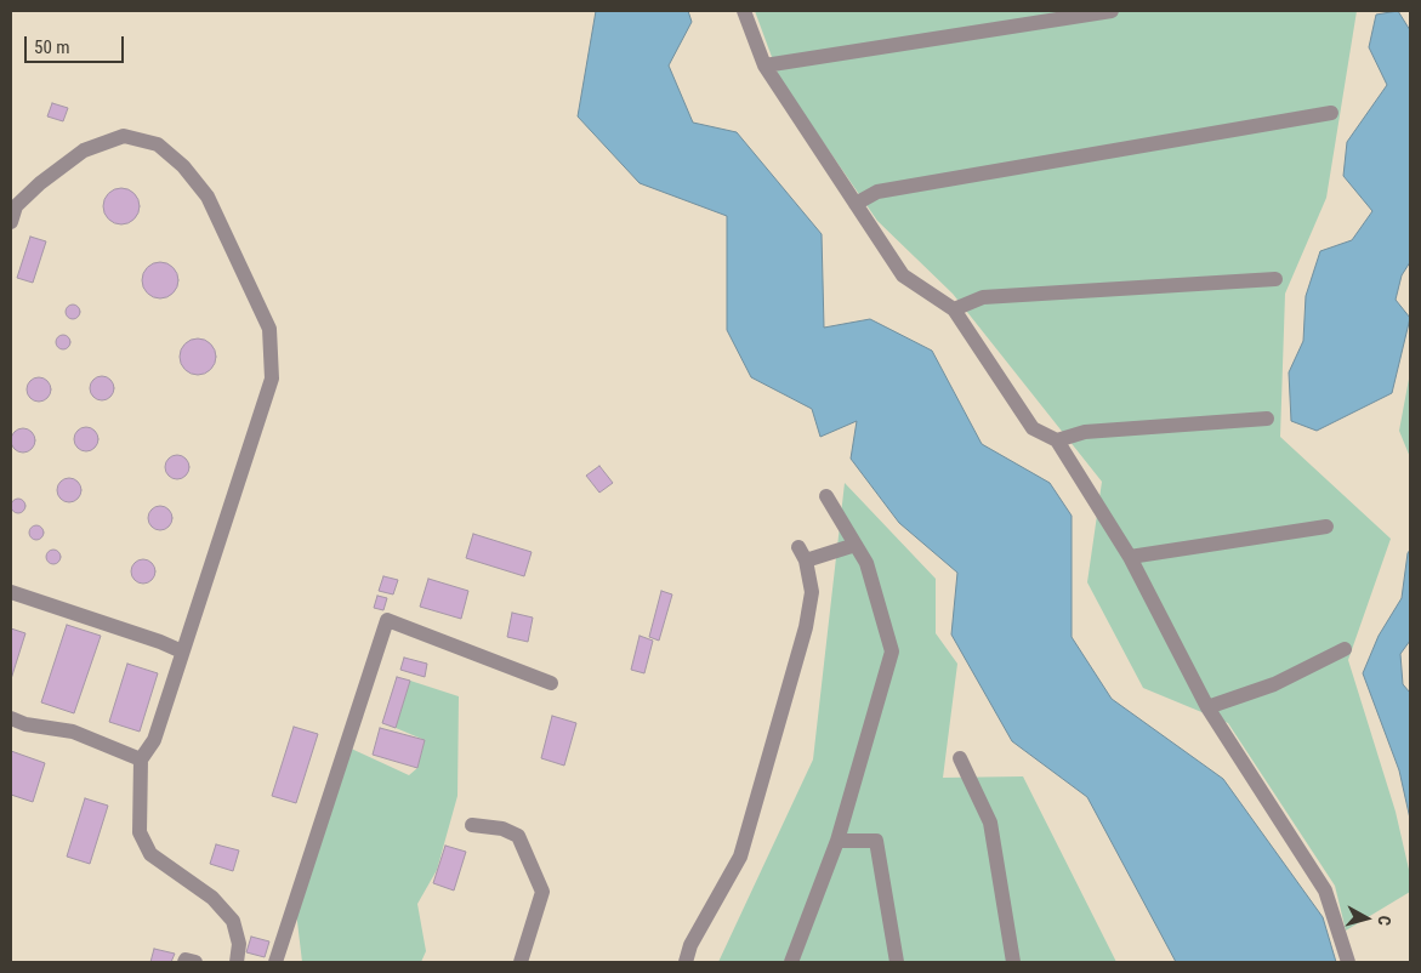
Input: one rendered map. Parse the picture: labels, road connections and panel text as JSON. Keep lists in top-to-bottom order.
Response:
{
  "scale_bar": "50 m",
  "north": "right"
}
